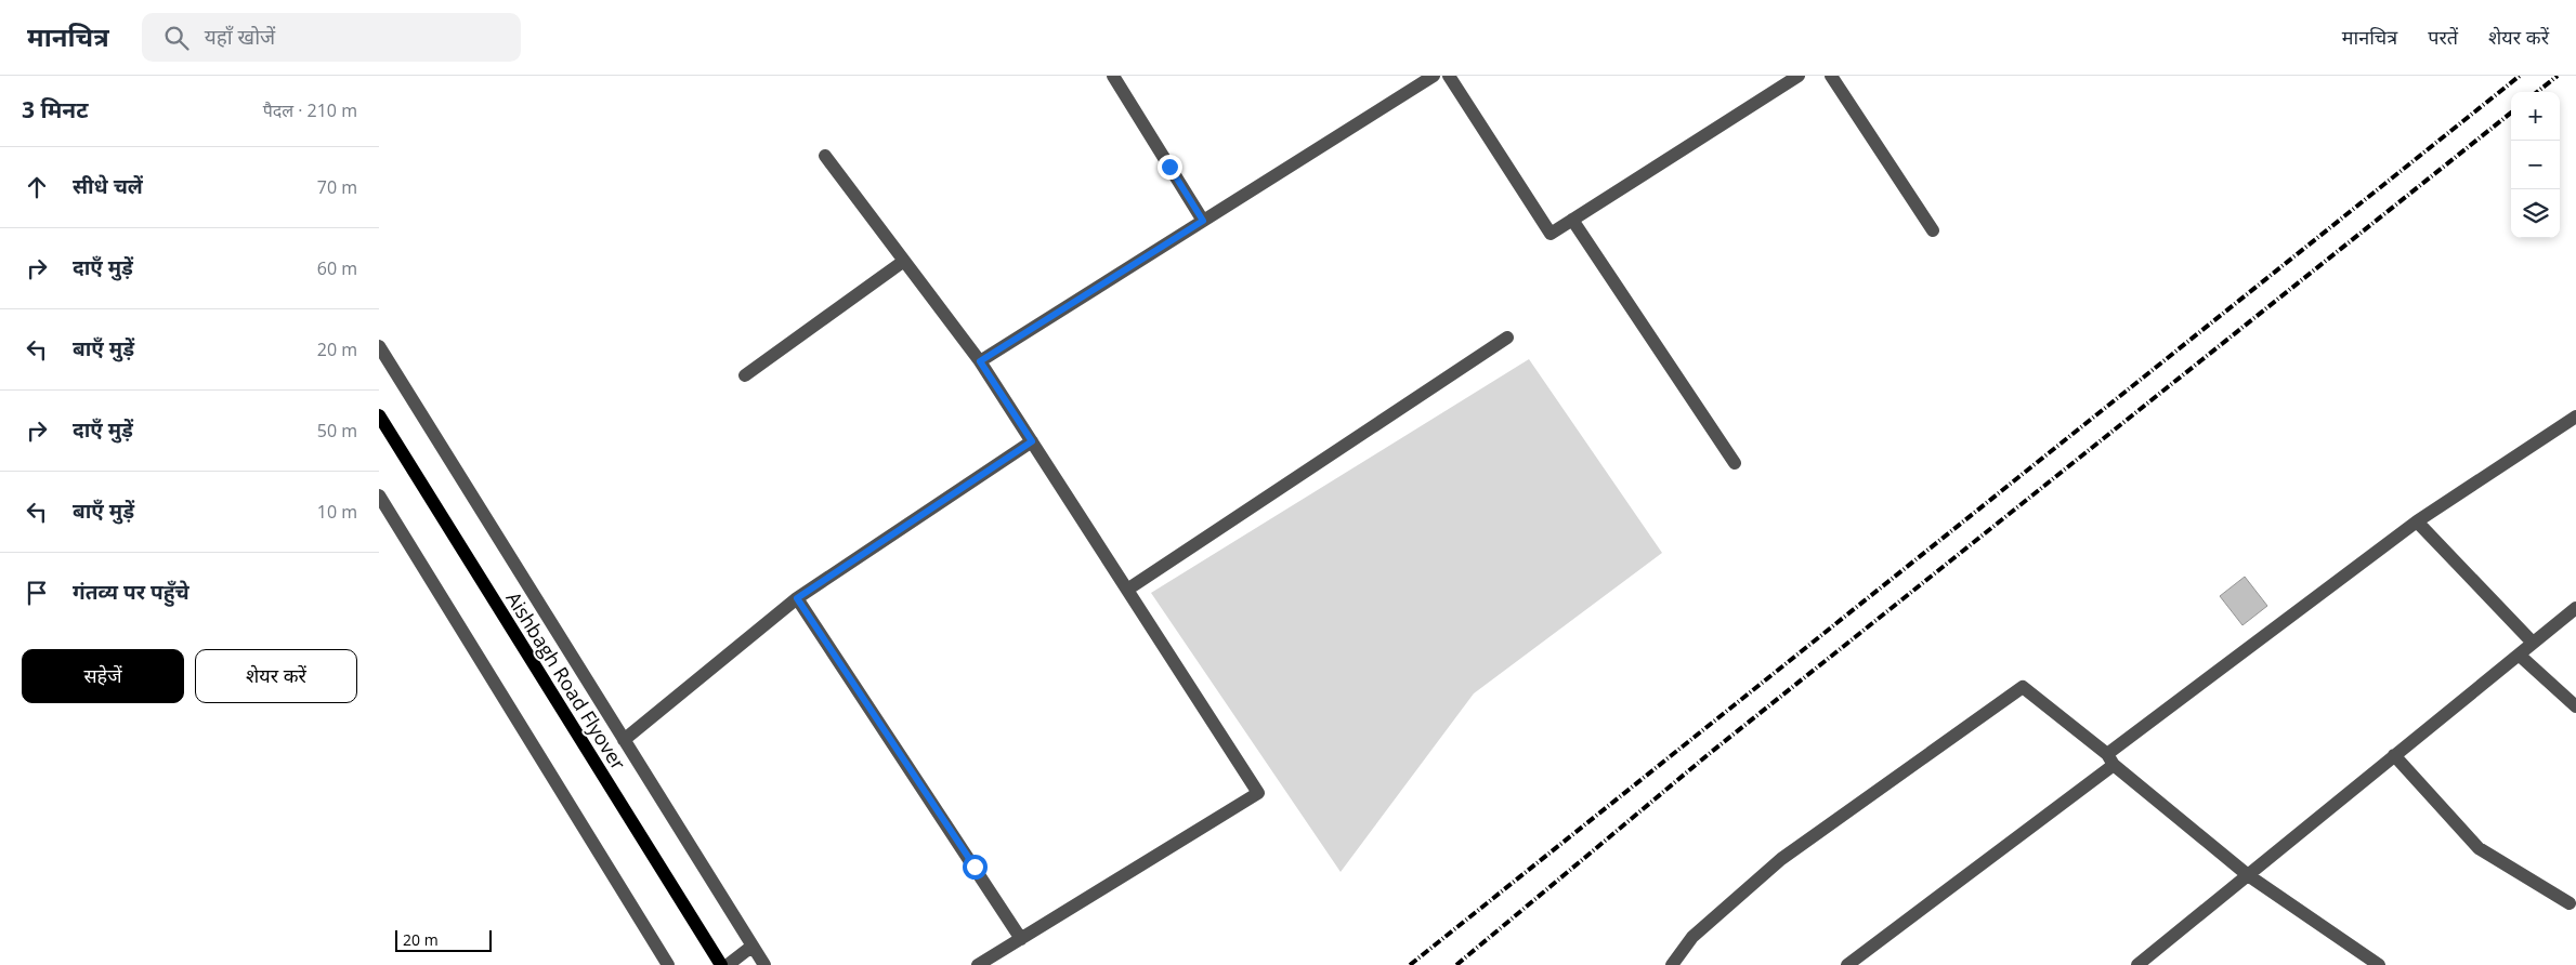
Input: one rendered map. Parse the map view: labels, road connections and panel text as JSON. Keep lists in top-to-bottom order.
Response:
{
  "streets": {
    "main road": ["Aishbagh Road Flyover"]
  },
  "scale_bar": "20 m",
  "page": {
    "header": "मानचित्र",
    "search": "यहाँ खोजें",
    "nav": ["मानचित्र", "परतें", "शेयर करें"],
    "heading": ["3 मिनट", "पैदल · 210 m"],
    "map_buttons": ["+", "−"],
    "list": [
      ["सीधे चलें", "70 m"],
      ["दाएँ मुड़ें", "60 m"],
      ["बाएँ मुड़ें", "20 m"],
      ["दाएँ मुड़ें", "50 m"],
      ["बाएँ मुड़ें", "10 m"],
      "गंतव्य पर पहुँचे"
    ],
    "buttons": ["सहेजें", "शेयर करें"],
    "scale": "20 m"
  }
}
